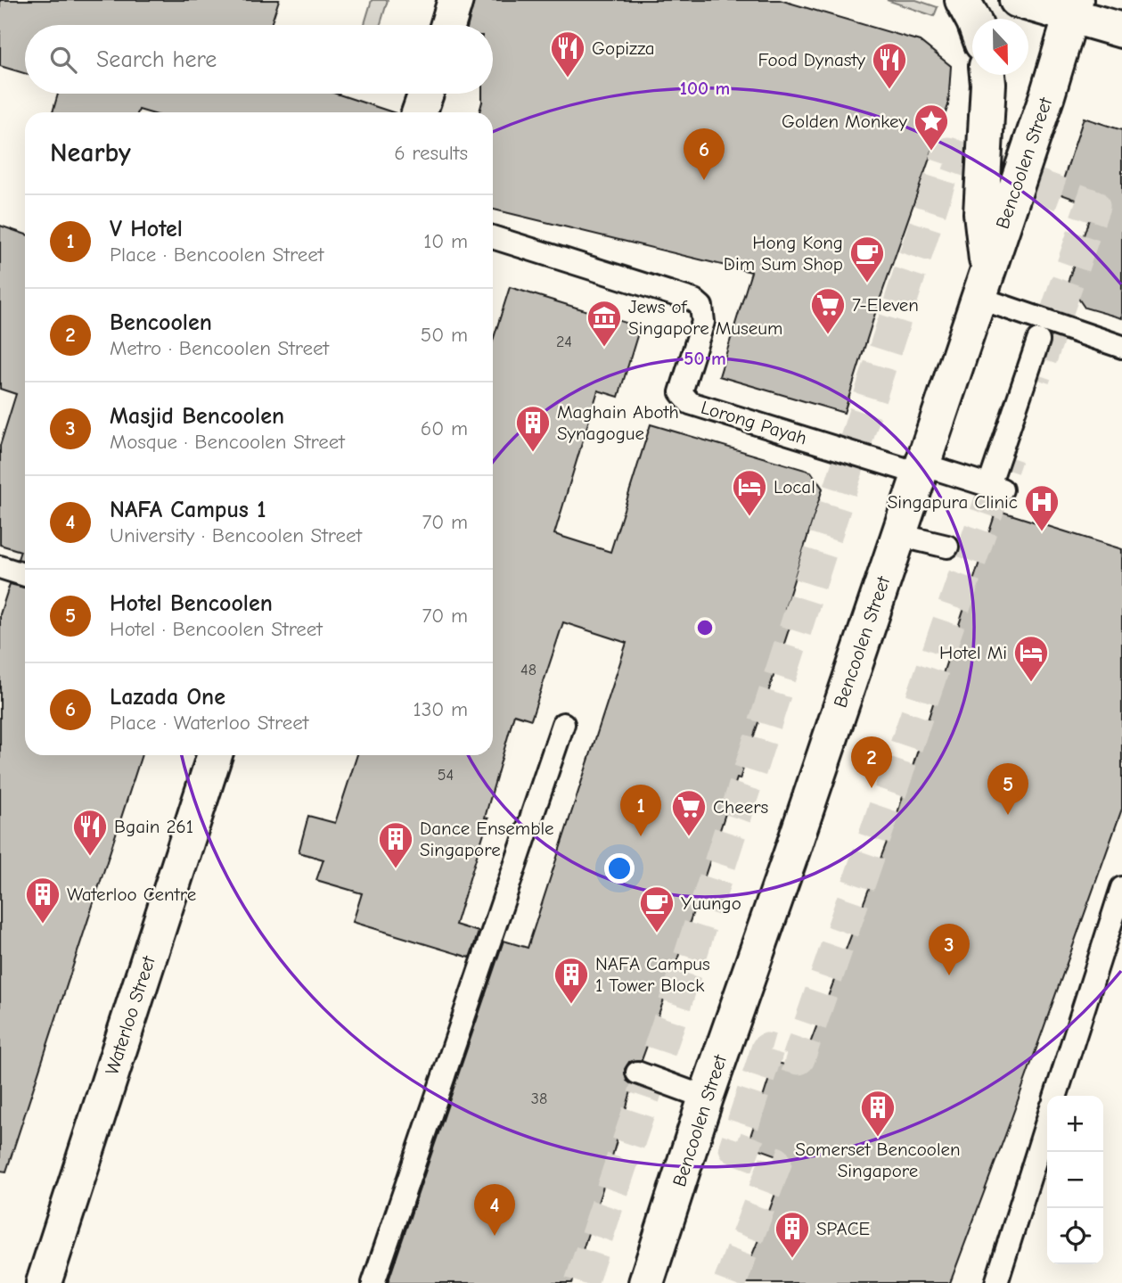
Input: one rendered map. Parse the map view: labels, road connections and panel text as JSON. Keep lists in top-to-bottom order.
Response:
{
  "streets": {
    "main road": ["Bencoolen Street", "Waterloo Street"],
    "lane": ["Lorong Payah"]
  },
  "crossings": [
    ["Bencoolen Street", "Lorong Payah"]
  ],
  "places": {
    "restaurant": ["Gopizza", "Food Dynasty", "Bgain 261"],
    "place": ["Golden Monkey"],
    "cafe": ["Hong Kong Dim Sum Shop", "Yuungo"],
    "supermarket": ["7-Eleven", "Cheers"],
    "museum": ["Jews of Singapore Museum"],
    "building": [
      "Maghain Aboth Synagogue",
      "Dance Ensemble Singapore",
      "Waterloo Centre",
      "NAFA Campus 1 Tower Block",
      "Somerset Bencoolen Singapore",
      "SPACE"
    ],
    "hotel": ["Local", "Hotel Mi"],
    "hospital": ["Singapura Clinic"]
  },
  "house_numbers": [
    "24",
    "48",
    "54",
    "38"
  ],
  "north": "bottom",
  "page": {
    "search": "Search here",
    "heading": ["Nearby", "6 results"],
    "pins": [
      "6",
      "2",
      "5",
      "1",
      "3",
      "4"
    ],
    "list": [
      {
        "mark": "1",
        "name": "V Hotel",
        "note": "Place · Bencoolen Street",
        "value": "10 m"
      },
      {
        "mark": "2",
        "name": "Bencoolen",
        "note": "Metro · Bencoolen Street",
        "value": "50 m"
      },
      {
        "mark": "3",
        "name": "Masjid Bencoolen",
        "note": "Mosque · Bencoolen Street",
        "value": "60 m"
      },
      {
        "mark": "4",
        "name": "NAFA Campus 1",
        "note": "University · Bencoolen Street",
        "value": "70 m"
      },
      {
        "mark": "5",
        "name": "Hotel Bencoolen",
        "note": "Hotel · Bencoolen Street",
        "value": "70 m"
      },
      {
        "mark": "6",
        "name": "Lazada One",
        "note": "Place · Waterloo Street",
        "value": "130 m"
      }
    ],
    "map_buttons": ["+", "−"]
  },
  "rings": ["100 m", "50 m"]
}
